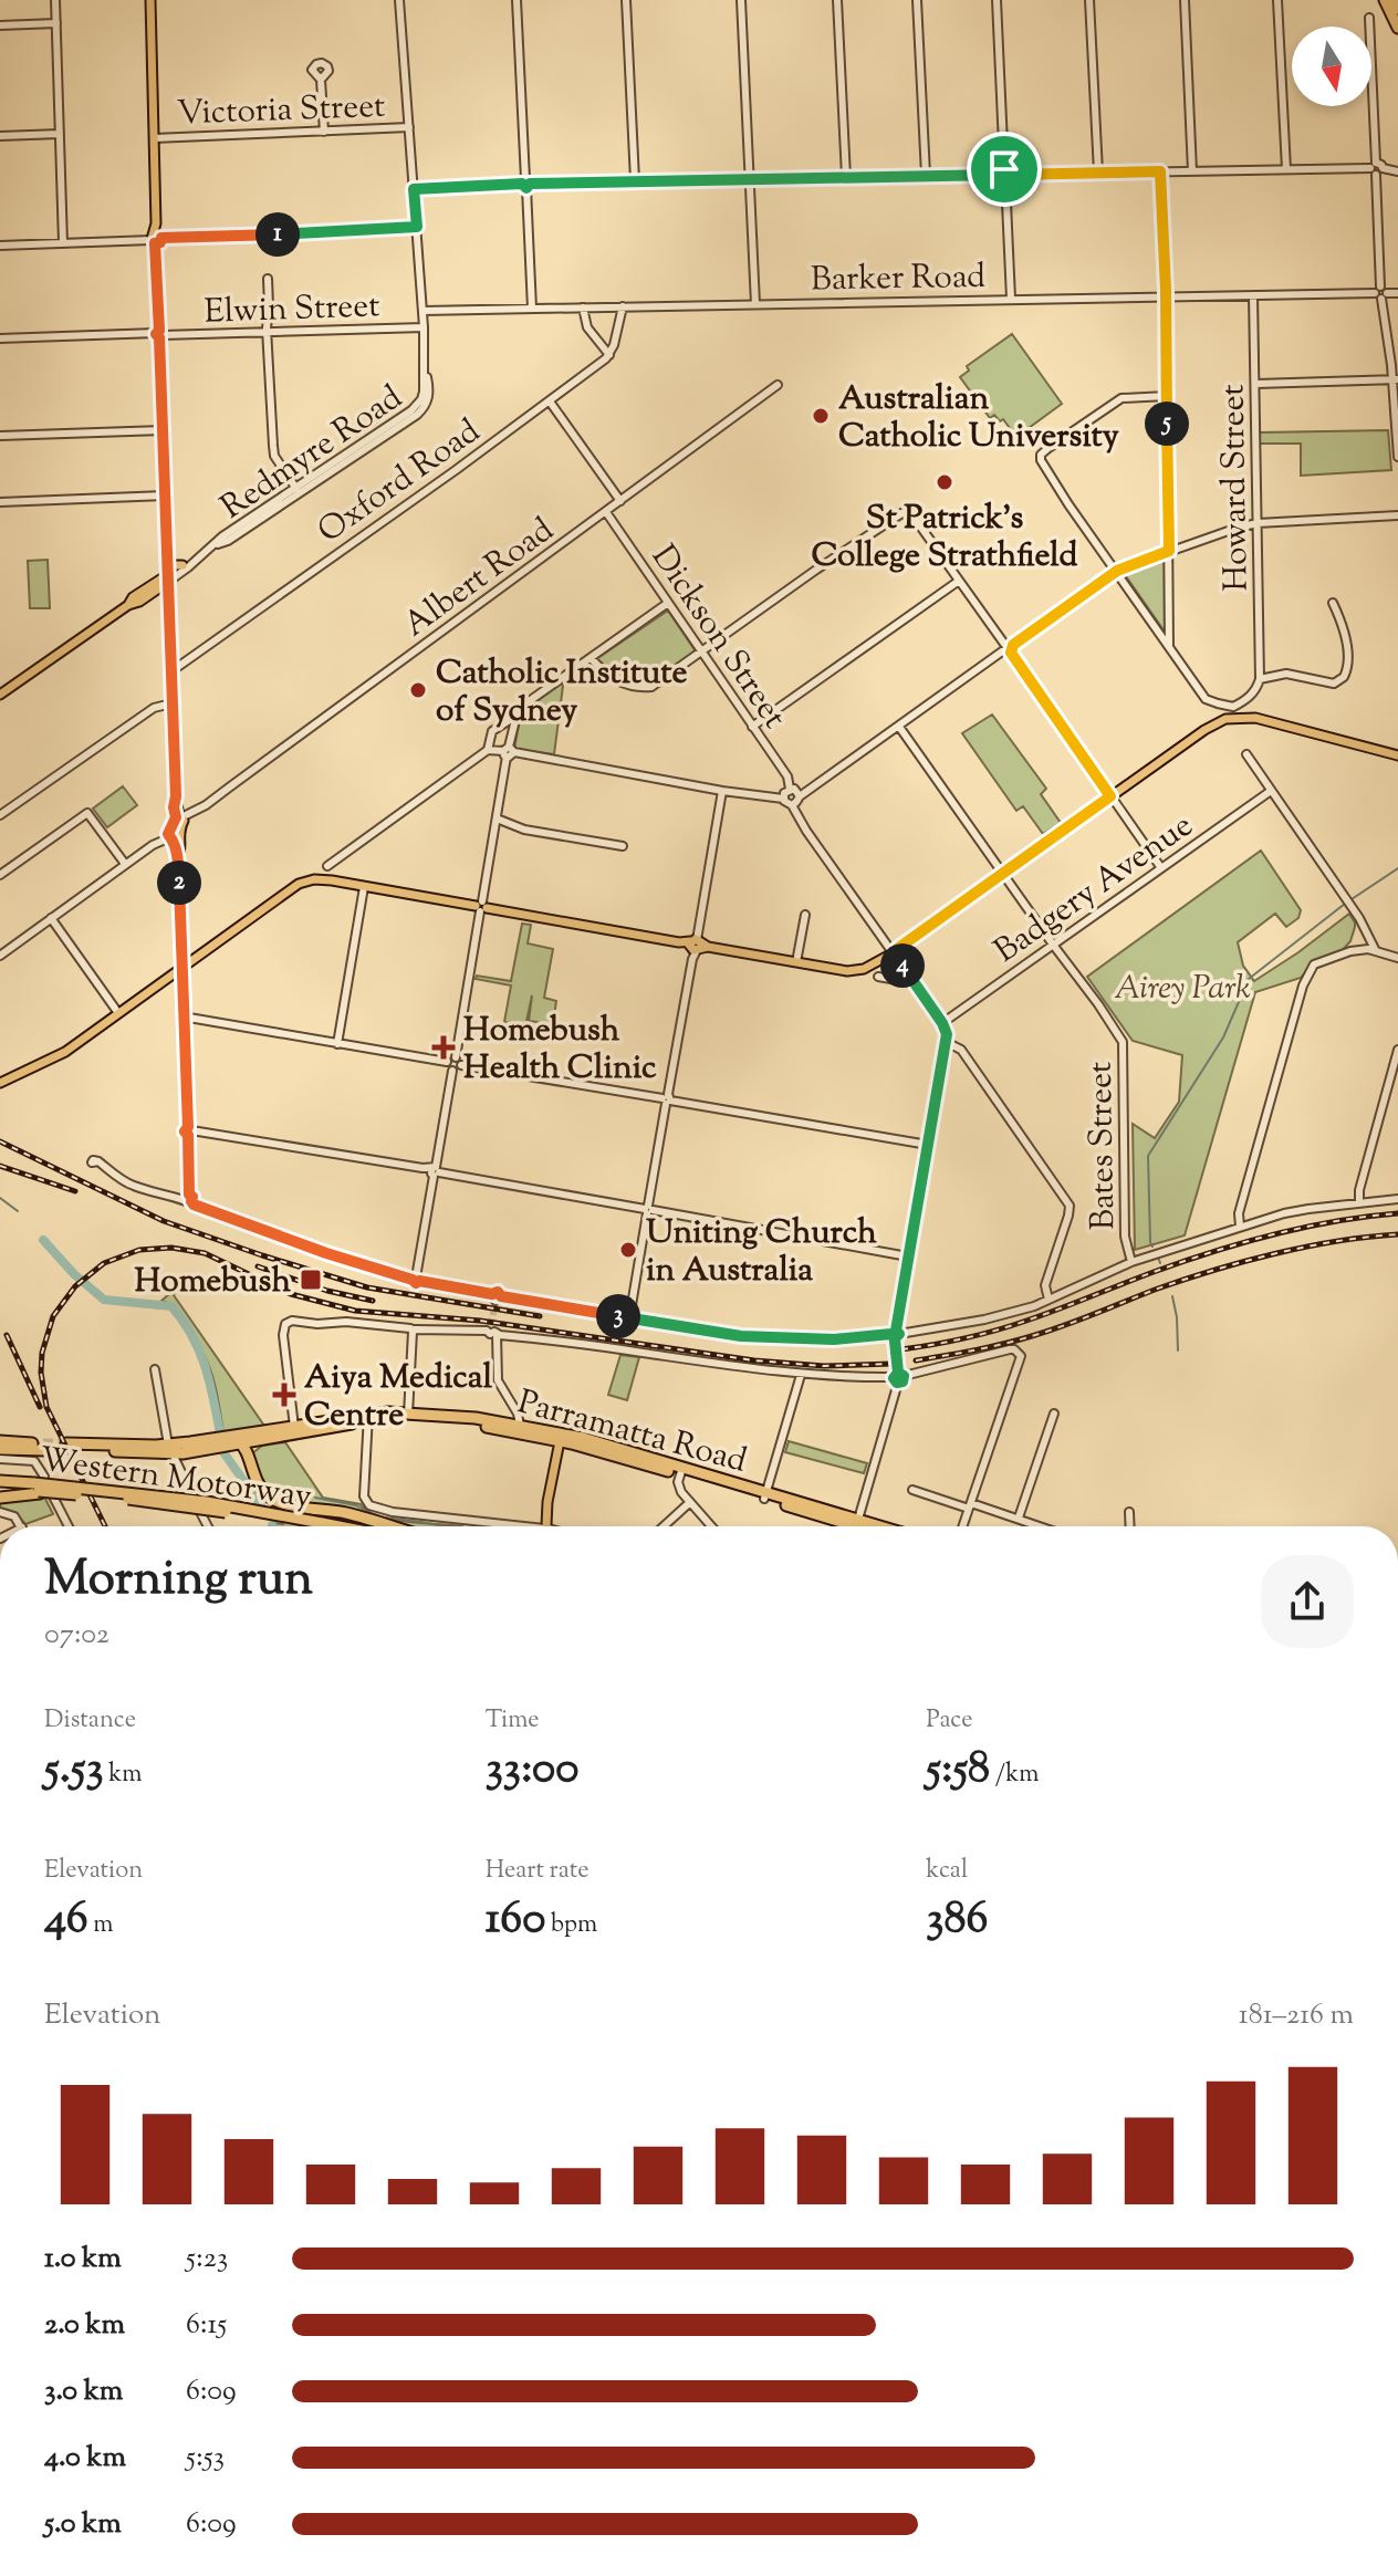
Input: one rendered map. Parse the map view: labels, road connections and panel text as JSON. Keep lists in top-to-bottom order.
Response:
{
  "streets": {
    "highway": ["Parramatta Road", "Western Motorway"],
    "main road": ["Redmyre Road"],
    "street": [
      "Victoria Street",
      "Barker Road",
      "Elwin Street",
      "Oxford Road",
      "Howard Street",
      "Albert Road",
      "Dickson Street",
      "Badgery Avenue",
      "Bates Street"
    ]
  },
  "crossings": [
    ["Victoria Street", "Redmyre Road"],
    ["Barker Road", "Redmyre Road"],
    ["Barker Road", "Howard Street"],
    ["Elwin Street", "Redmyre Road"],
    ["Albert Road", "Dickson Street"],
    ["Badgery Avenue", "Bates Street"]
  ],
  "parks": ["Airey Park"],
  "places": {
    "other": [
      "Australian Catholic University",
      "St Patrick's College Strathfield",
      "Catholic Institute of Sydney",
      "Uniting Church in Australia"
    ],
    "health": ["Homebush Health Clinic", "Aiya Medical Centre"],
    "transit": ["Homebush"]
  },
  "north": "bottom",
  "page": {
    "pins": [
      "1",
      "5",
      "2",
      "4",
      "3"
    ],
    "heading": ["Morning run", "07:02"],
    "stats": [
      ["Distance", "5.53 km"],
      ["Time", "33:00"],
      ["Pace", "5:58 /km"],
      ["Elevation", "46 m"],
      ["Heart rate", "160 bpm"],
      ["kcal", "386"]
    ],
    "chart": ["Elevation", "181–216 m"],
    "list": [
      {
        "name": "1.0 km",
        "note": "5:23"
      },
      {
        "name": "2.0 km",
        "note": "6:15"
      },
      {
        "name": "3.0 km",
        "note": "6:09"
      },
      {
        "name": "4.0 km",
        "note": "5:53"
      },
      {
        "name": "5.0 km",
        "note": "6:09"
      }
    ]
  }
}
